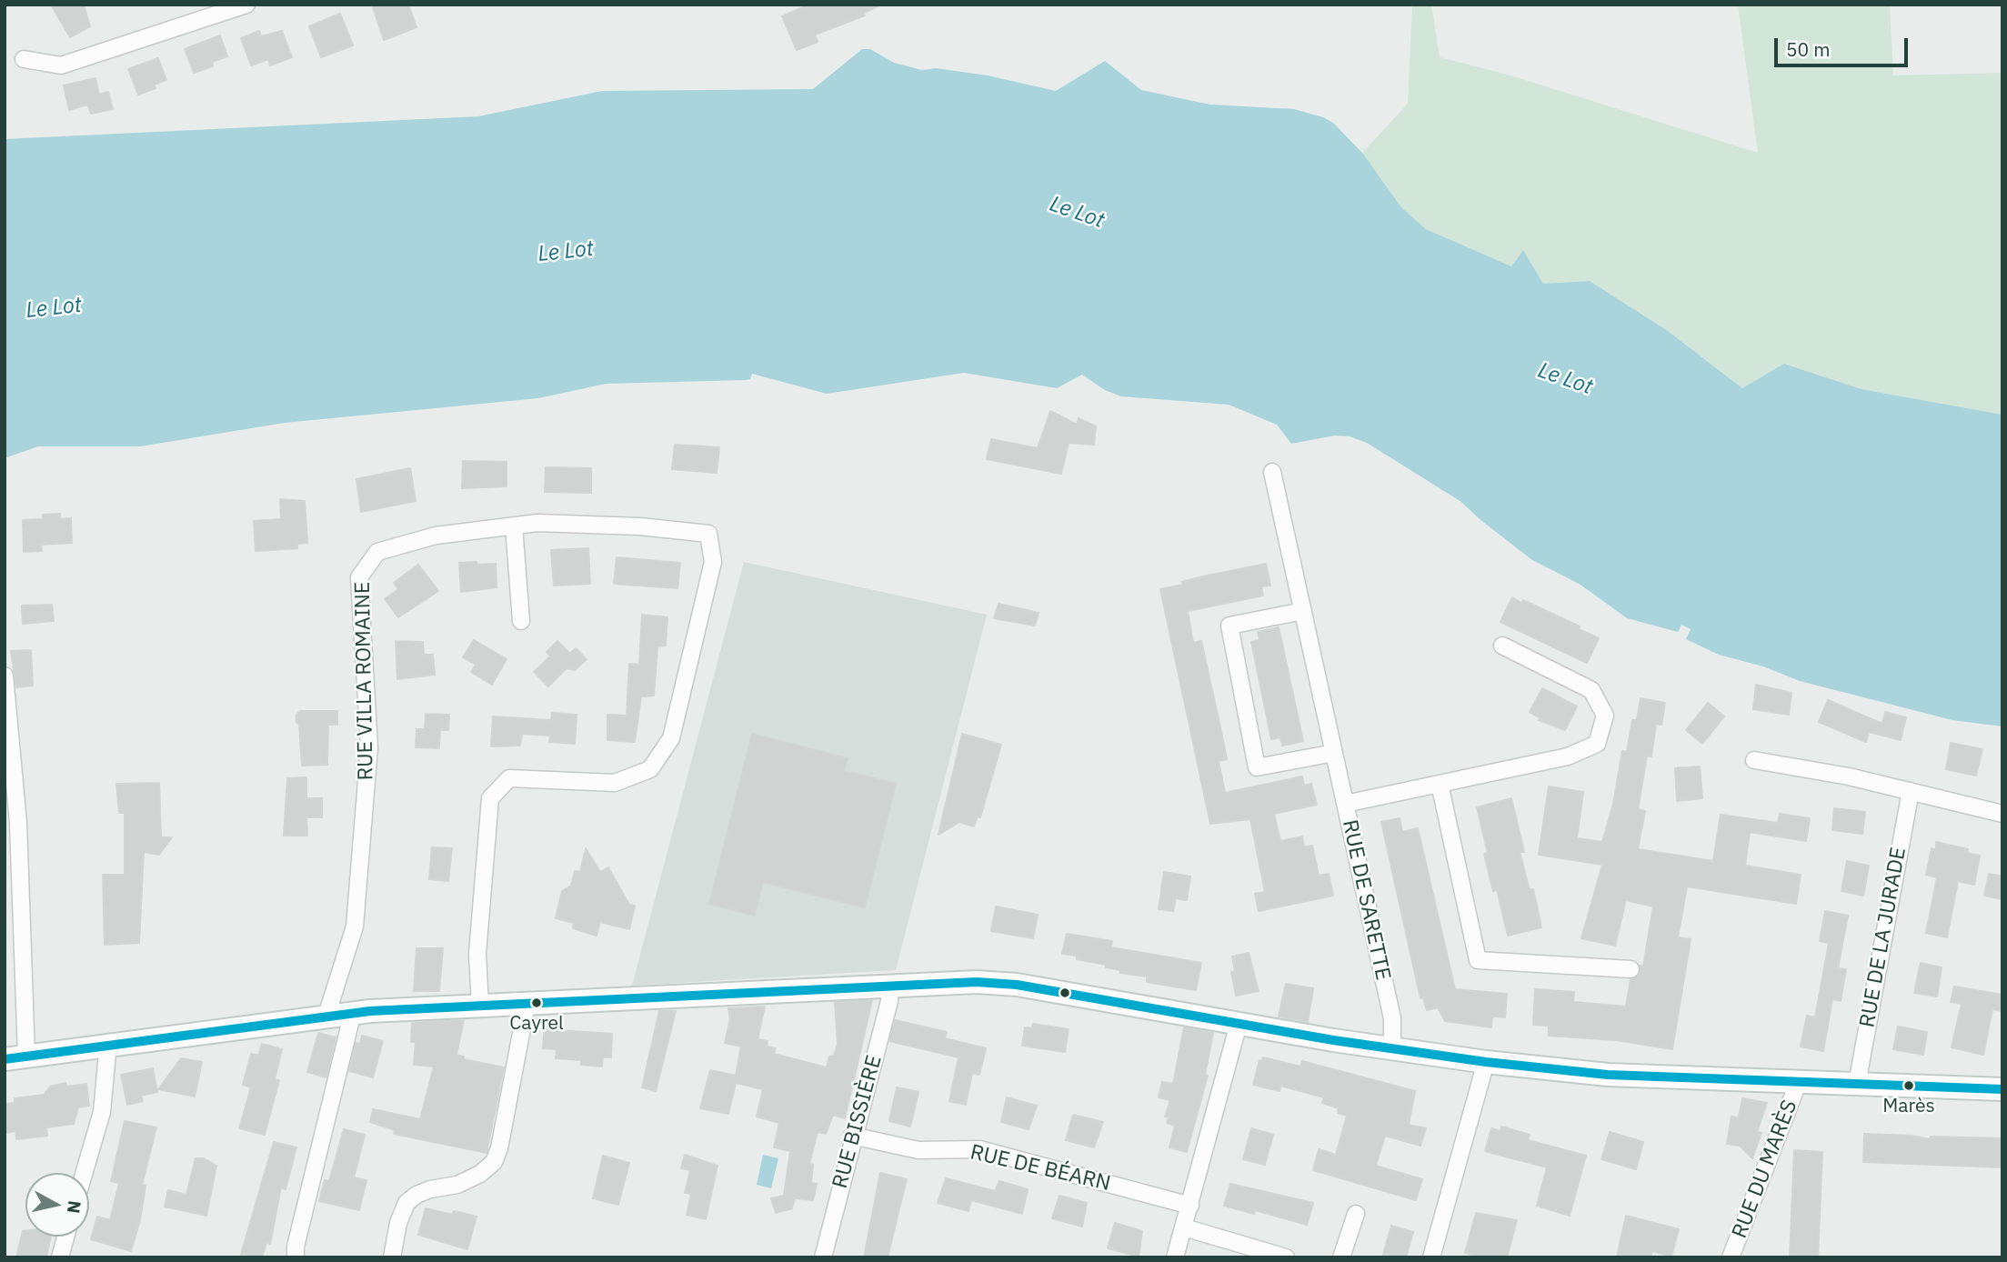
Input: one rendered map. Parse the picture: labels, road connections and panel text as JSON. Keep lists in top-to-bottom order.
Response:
{
  "streets": {
    "street": [
      "RUE VILLA ROMAINE",
      "RUE DE SARETTE",
      "RUE DE LA JURADE",
      "RUE BISSIÈRE",
      "RUE DE BÉARN",
      "RUE DU MARÈS"
    ]
  },
  "crossings": [
    ["RUE BISSIÈRE", "RUE DE BÉARN"]
  ],
  "water": ["Le Lot"],
  "places": ["Cayrel", "Marès"],
  "scale_bar": "50 m",
  "north": "right"
}
